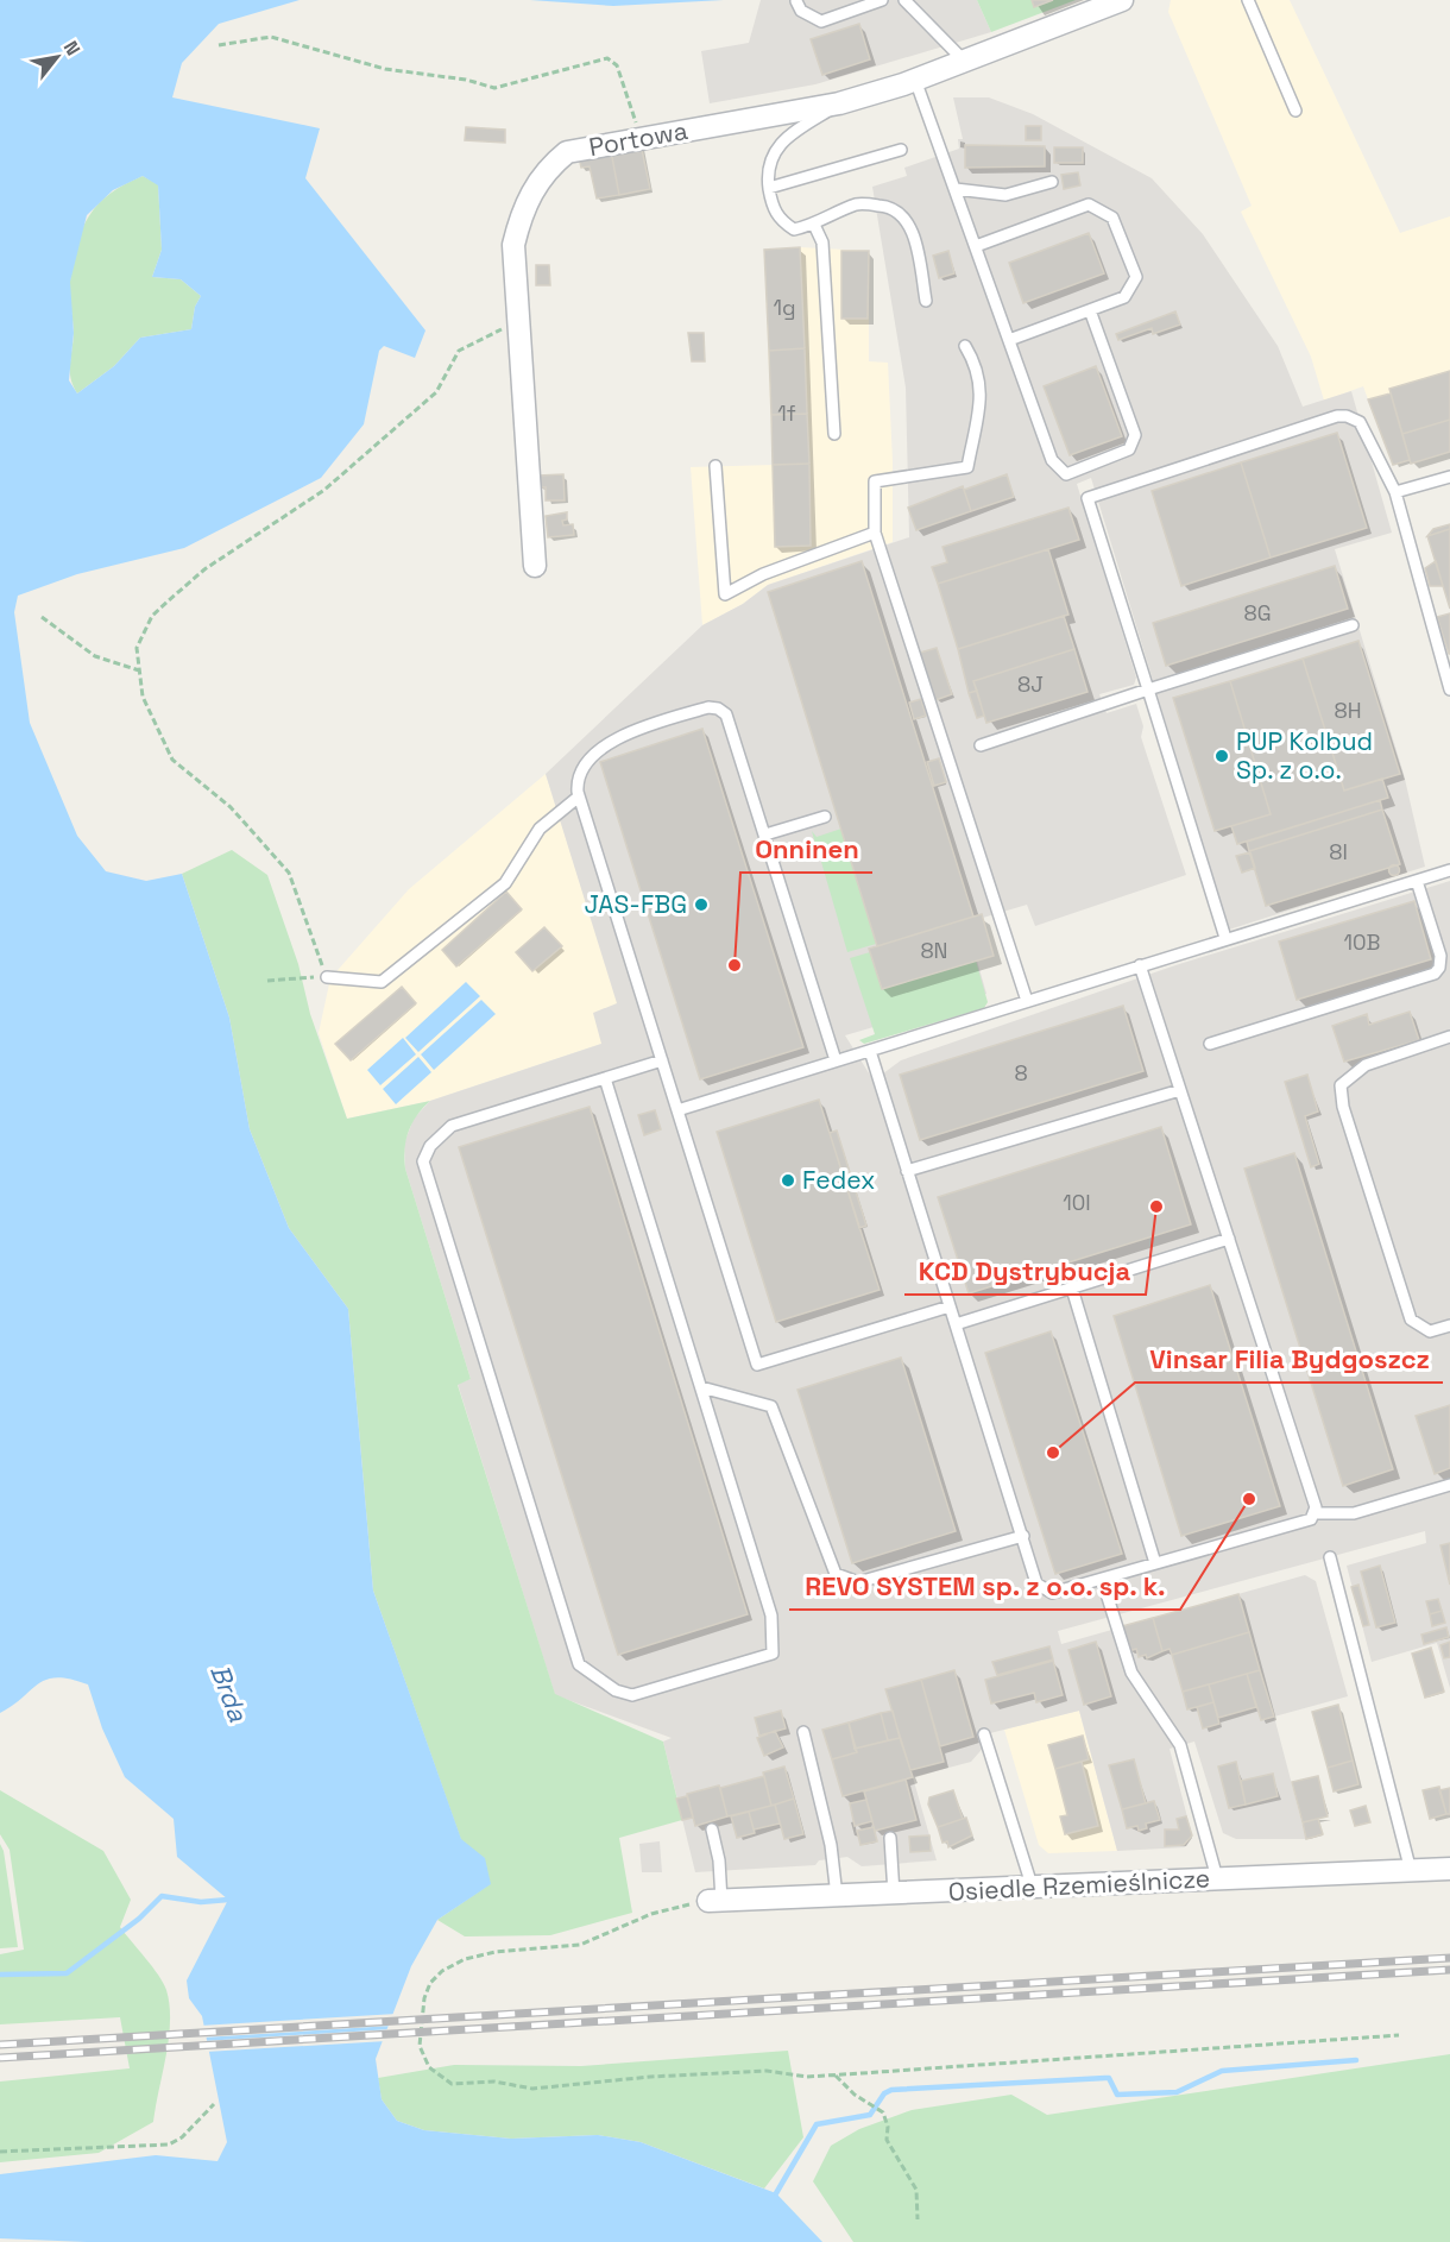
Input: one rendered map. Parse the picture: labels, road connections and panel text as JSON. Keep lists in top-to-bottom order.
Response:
{
  "streets": {
    "street": ["Portowa", "Osiedle Rzemieślnicze"]
  },
  "water": ["Brda"],
  "places": [
    "PUP Kolbud Sp. z o.o.",
    "JAS-FBG",
    "Onninen",
    "Fedex",
    "KCD Dystrybucja",
    "Vinsar Filia Bydgoszcz",
    "REVO SYSTEM sp. z o.o. sp. k."
  ],
  "house_numbers": [
    "1g",
    "1f",
    "8G",
    "8J",
    "8H",
    "8I",
    "10B",
    "8N",
    "8",
    "10I"
  ],
  "north": "top right"
}
